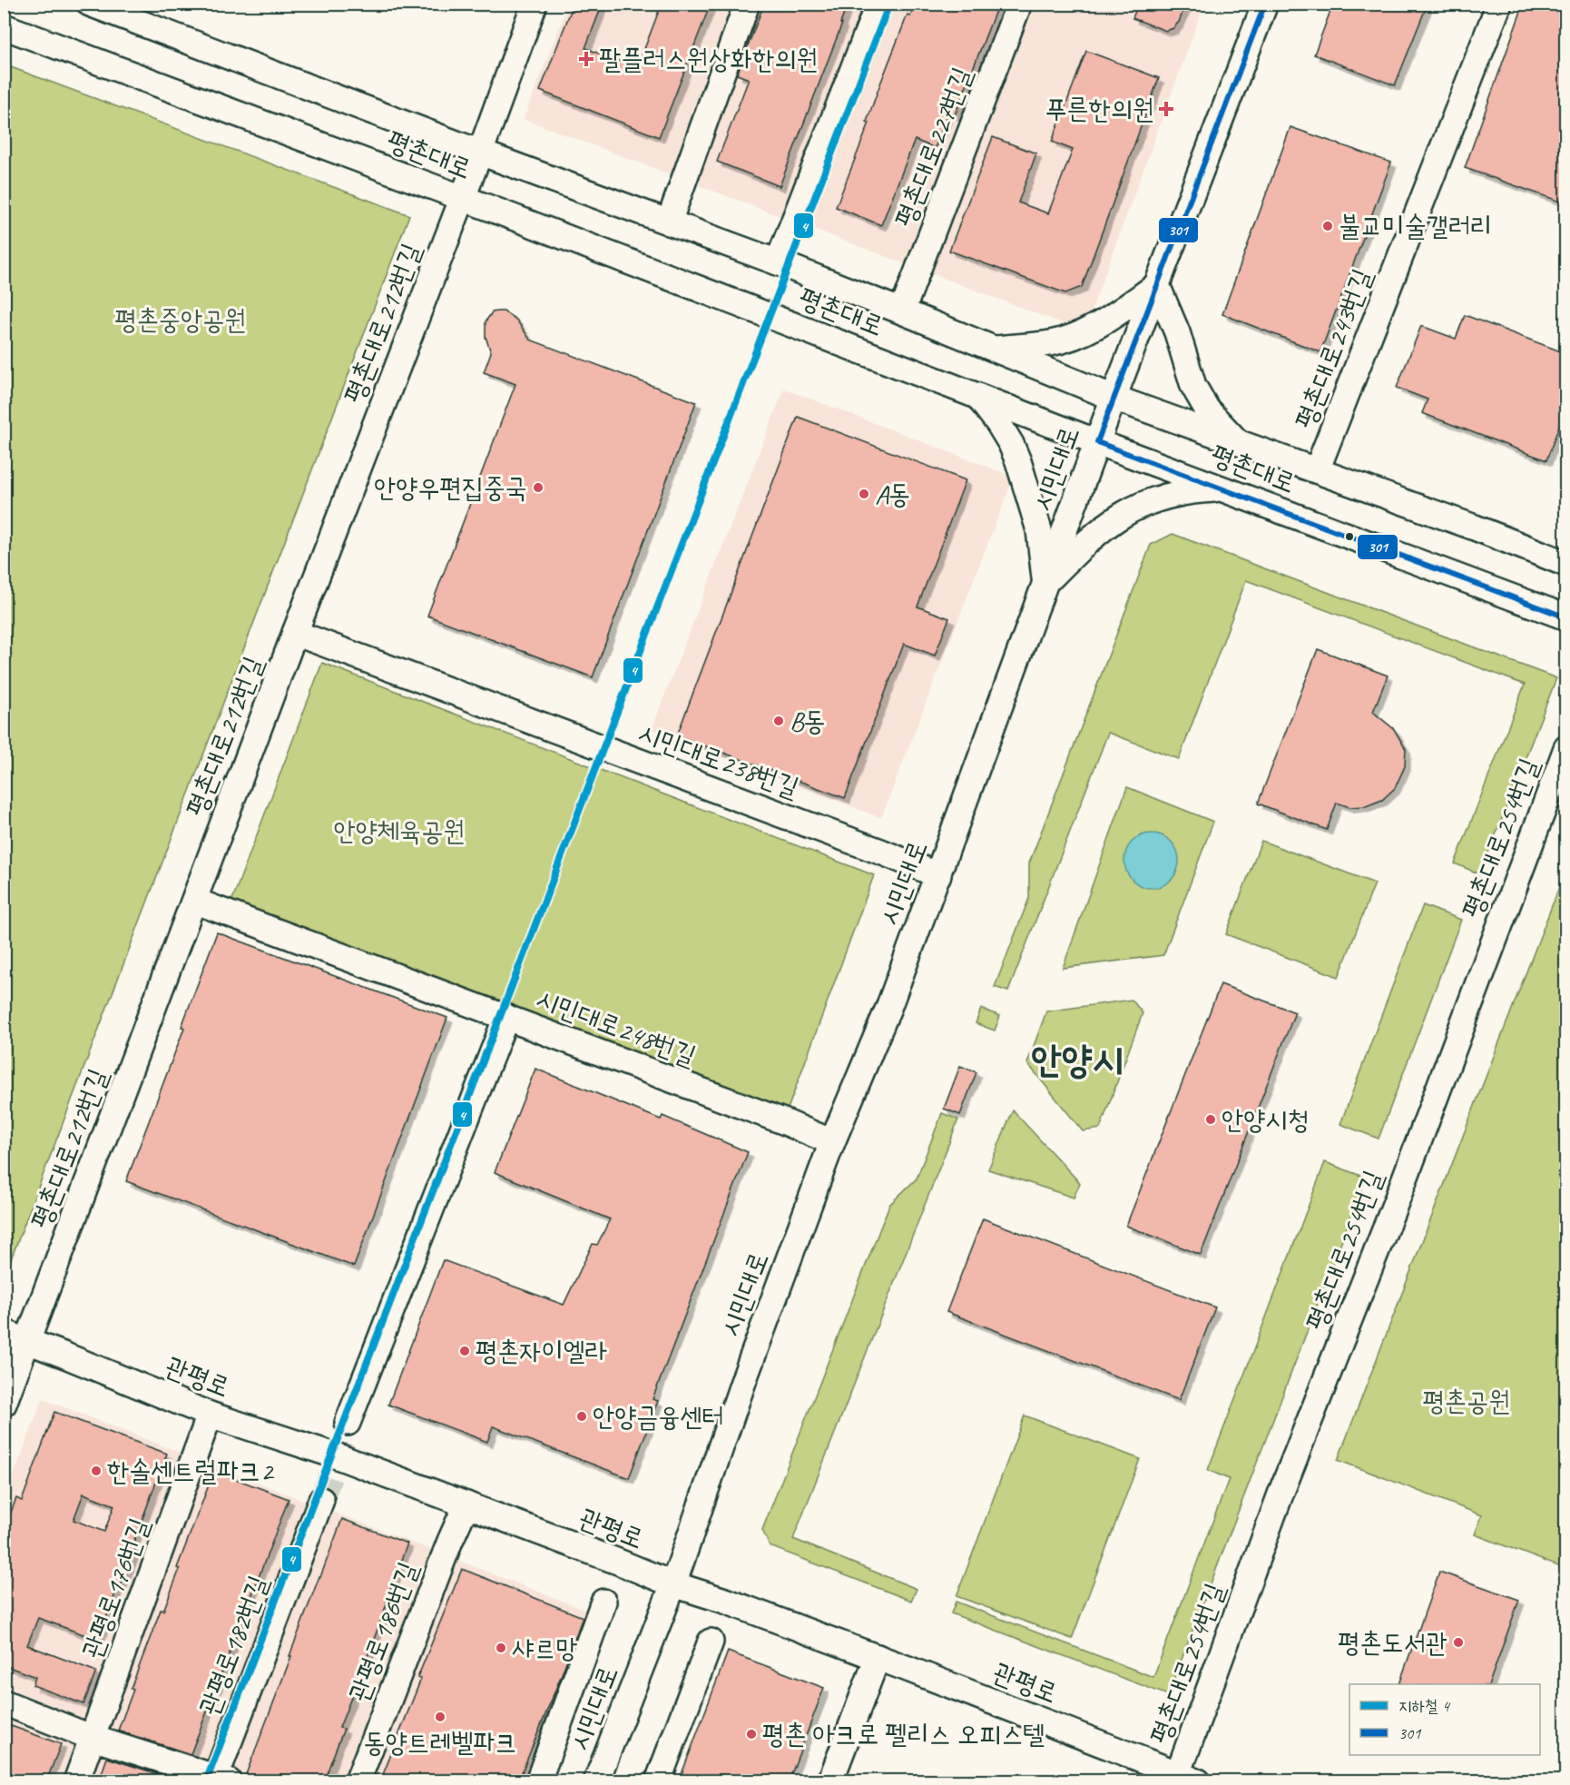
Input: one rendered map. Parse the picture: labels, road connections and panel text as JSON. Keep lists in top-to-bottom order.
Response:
{
  "streets": {
    "street": [
      "평촌대로227번길",
      "평촌대로",
      "평촌대로212번길",
      "평촌대로243번길",
      "시민대로",
      "시민대로238번길",
      "평촌대로254번길",
      "시민대로248번길",
      "관평로",
      "관평로176번길",
      "관평로186번길",
      "관평로182번길"
    ]
  },
  "crossings": [
    ["평촌대로227번길", "평촌대로"],
    ["평촌대로", "평촌대로212번길"],
    ["평촌대로", "평촌대로243번길"],
    ["평촌대로", "시민대로"],
    ["평촌대로212번길", "시민대로238번길"],
    ["평촌대로212번길", "시민대로248번길"],
    ["평촌대로212번길", "관평로"],
    ["시민대로", "시민대로238번길"],
    ["시민대로", "시민대로248번길"],
    ["시민대로", "관평로"],
    ["평촌대로254번길", "관평로"],
    ["관평로", "관평로176번길"],
    ["관평로", "관평로186번길"]
  ],
  "districts": ["안양시"],
  "parks": ["평촌중앙공원", "안양체육공원", "평촌공원"],
  "places": {
    "health": ["팔플러스원상화한의원", "푸른한의원"],
    "other": [
      "불교미술갤러리",
      "안양우편집중국",
      "A동",
      "B동",
      "안양시청",
      "평촌자이엘라",
      "안양금융센터",
      "한솔센트럴파크2",
      "평촌도서관",
      "샤르망",
      "동양트레벨파크",
      "평촌 아크로 펠리스 오피스텔"
    ]
  },
  "lines": ["metro line 4", "transit line 301"],
  "legend": ["지하철 4", "301"]
}
